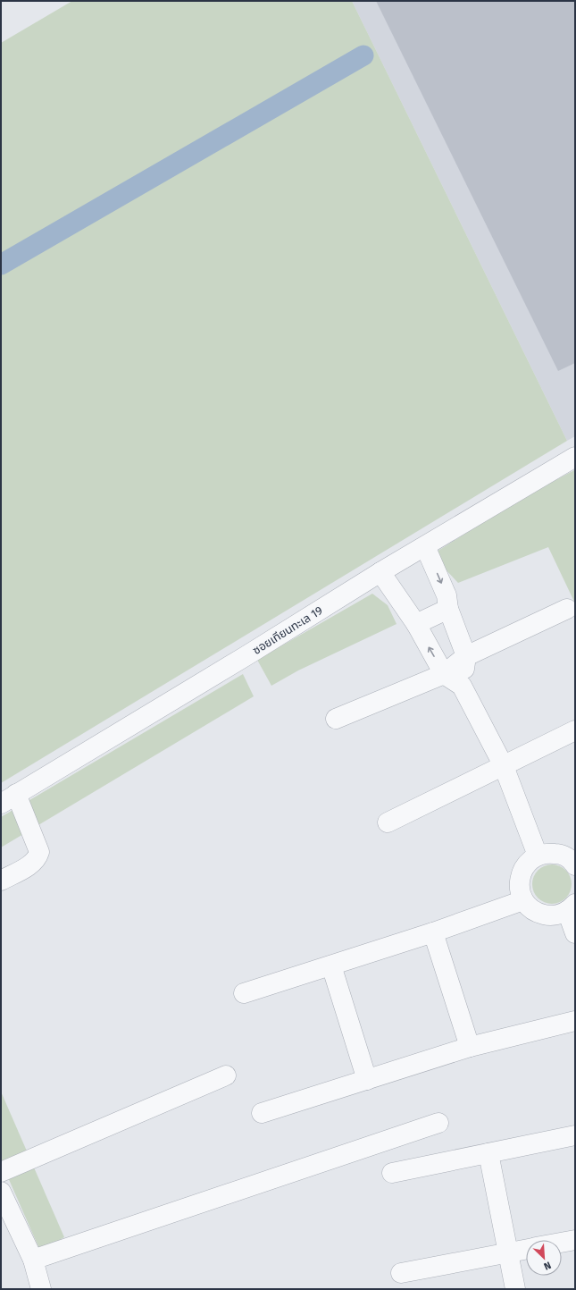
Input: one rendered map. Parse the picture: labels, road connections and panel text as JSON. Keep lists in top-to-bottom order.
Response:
{
  "streets": {
    "street": ["ซอยเทียนทะเล 19"]
  },
  "north": "bottom right"
}
